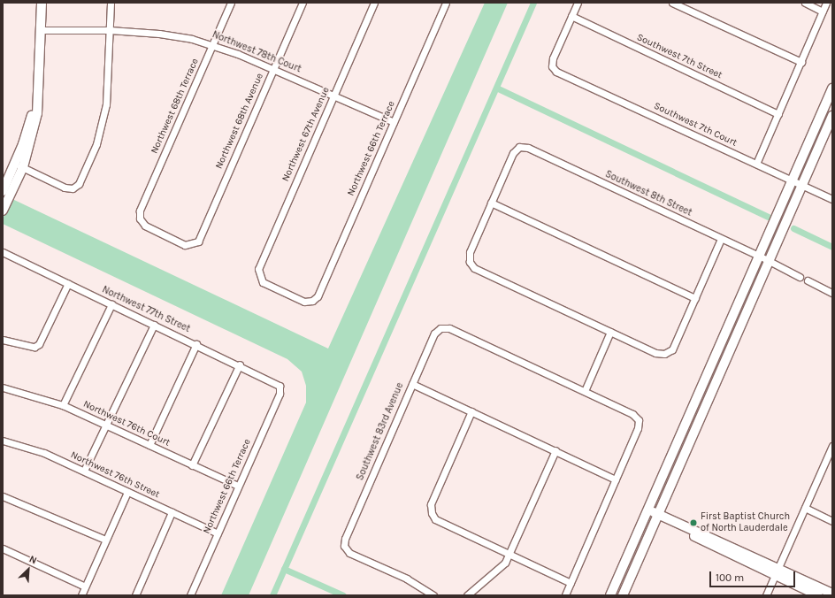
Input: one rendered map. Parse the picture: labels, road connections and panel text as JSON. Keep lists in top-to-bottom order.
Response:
{
  "streets": {
    "street": [
      "Northwest 78th Court",
      "Southwest 7th Street",
      "Northwest 68th Terrace",
      "Northwest 68th Avenue",
      "Southwest 7th Court",
      "Northwest 67th Avenue",
      "Northwest 66th Terrace",
      "Southwest 8th Street",
      "Northwest 77th Street",
      "Northwest 76th Court",
      "Southwest 83rd Avenue",
      "Northwest 76th Street"
    ]
  },
  "crossings": [
    ["Northwest 78th Court", "Northwest 68th Terrace"],
    ["Northwest 78th Court", "Northwest 68th Avenue"],
    ["Northwest 78th Court", "Northwest 67th Avenue"],
    ["Northwest 78th Court", "Northwest 66th Terrace"],
    ["Southwest 7th Street", "Southwest 7th Court"],
    ["Northwest 68th Terrace", "Northwest 68th Avenue"],
    ["Northwest 67th Avenue", "Northwest 66th Terrace"],
    ["Northwest 66th Terrace", "Northwest 77th Street"],
    ["Northwest 66th Terrace", "Northwest 76th Court"],
    ["Northwest 66th Terrace", "Northwest 76th Street"]
  ],
  "places": ["First Baptist Church of North Lauderdale"],
  "scale_bar": "100 m",
  "north": "top right"
}
